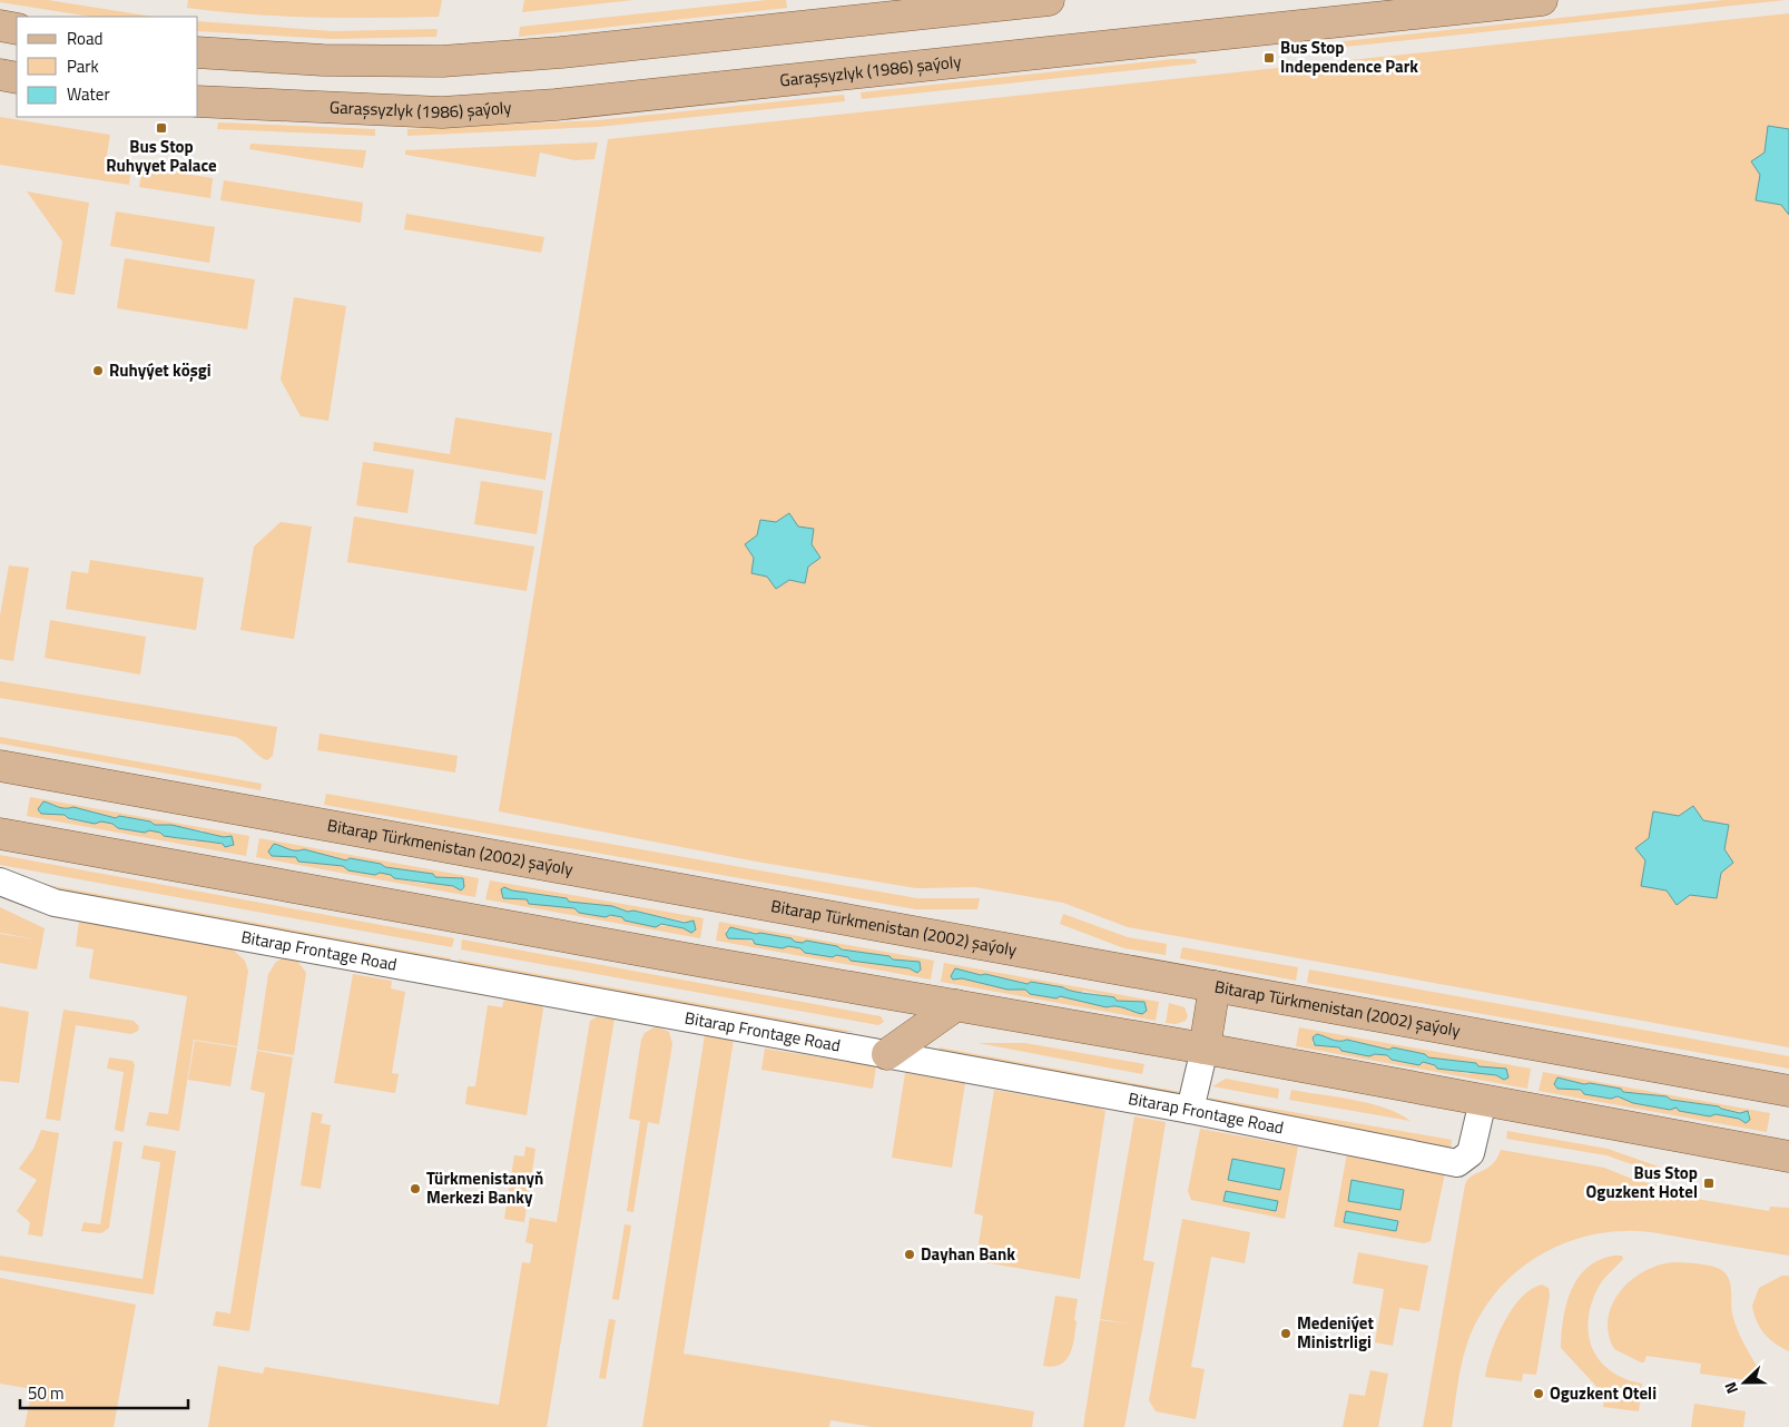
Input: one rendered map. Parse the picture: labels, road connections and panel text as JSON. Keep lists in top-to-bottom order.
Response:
{
  "streets": {
    "main road": ["Garaşsyzlyk (1986) şaýoly", "Bitarap Türkmenistan (2002) şaýoly"],
    "street": ["Bitarap Frontage Road"]
  },
  "places": {
    "transit": ["Bus Stop Independence Park", "Bus Stop Ruhyyet Palace", "Bus Stop Oguzkent Hotel"],
    "other": [
      "Ruhyýet köşgi",
      "Türkmenistanyň Merkezi Banky",
      "Dayhan Bank",
      "Medeniýet Ministrligi",
      "Oguzkent Oteli"
    ]
  },
  "legend": ["Road", "Park", "Water"],
  "scale_bar": "50 m",
  "north": "left"
}
